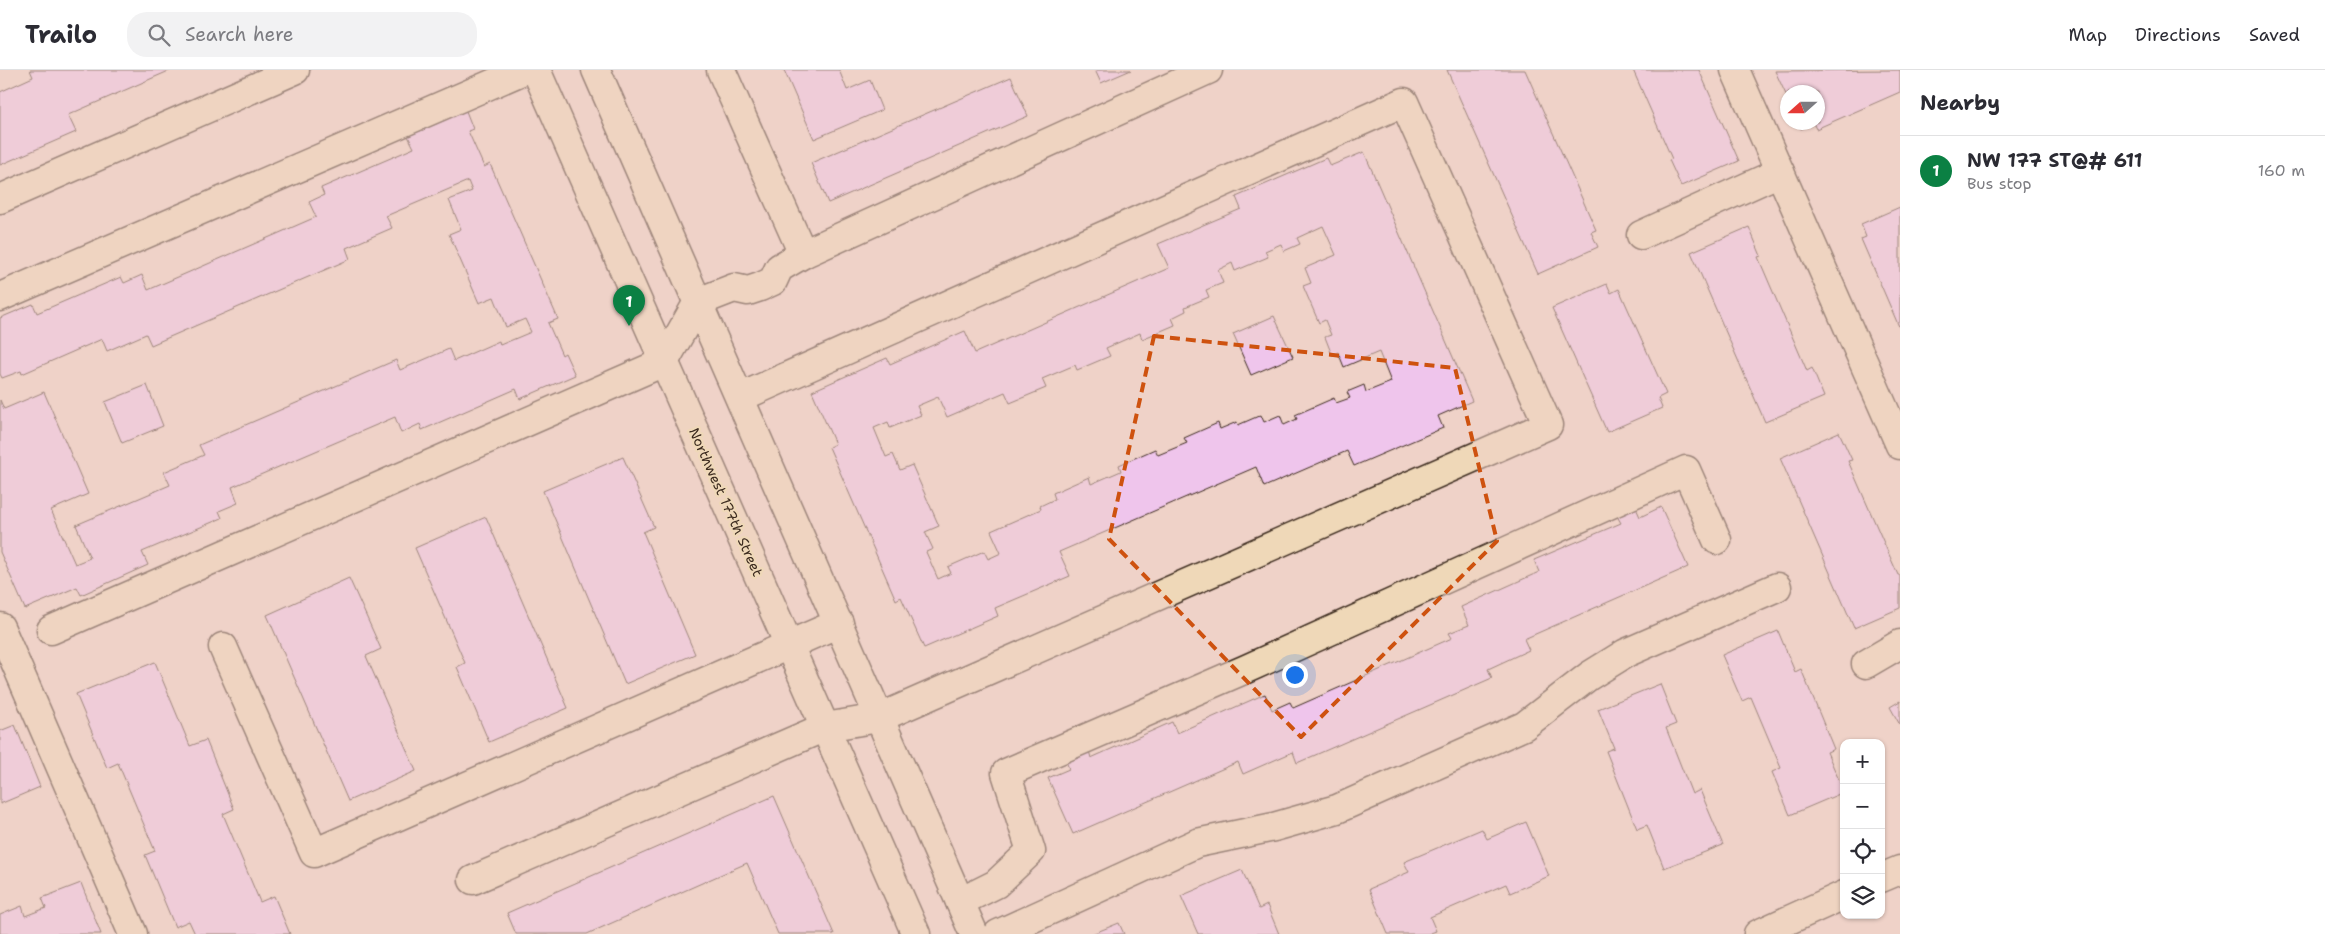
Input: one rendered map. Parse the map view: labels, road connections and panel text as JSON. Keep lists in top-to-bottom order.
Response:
{
  "streets": {
    "street": ["Northwest 177th Street"]
  },
  "north": "left",
  "page": {
    "header": "Trailo",
    "search": "Search here",
    "nav": ["Map", "Directions", "Saved"],
    "heading": "Nearby",
    "list": [
      {
        "mark": "1",
        "name": "NW 177 ST@# 611",
        "note": "Bus stop",
        "value": "160 m"
      }
    ],
    "pins": "1",
    "map_buttons": ["+", "−"]
  }
}
